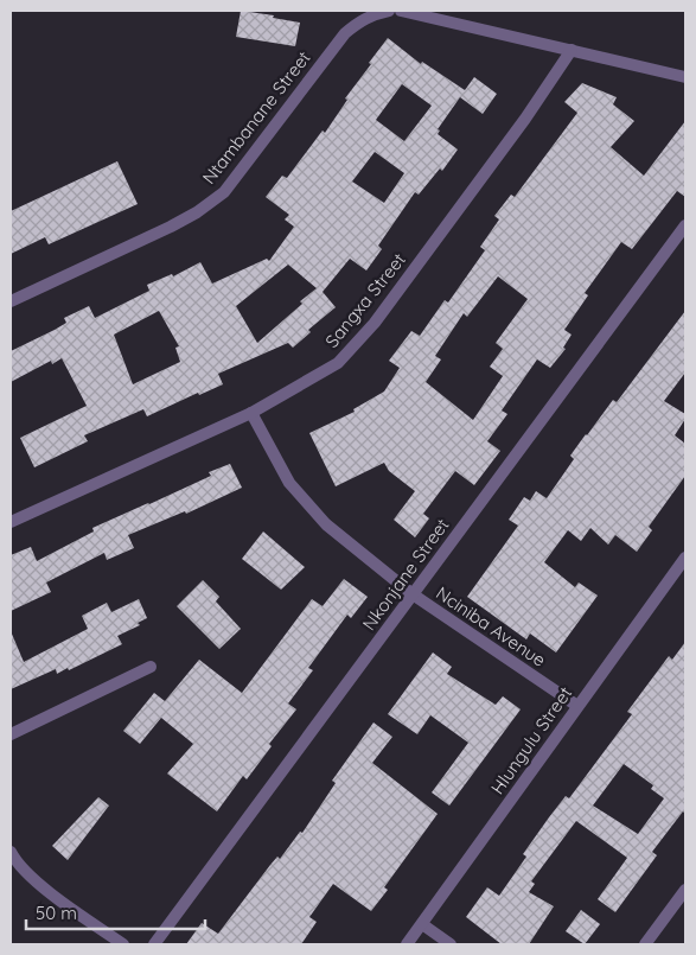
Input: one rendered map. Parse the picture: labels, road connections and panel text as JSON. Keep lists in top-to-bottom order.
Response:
{
  "streets": {
    "street": [
      "Ntambanane Street",
      "Sangxa Street",
      "Nkonjane Street",
      "Nciniba Avenue",
      "Hlungulu Street"
    ]
  },
  "crossings": [
    ["Sangxa Street", "Nciniba Avenue"],
    ["Nkonjane Street", "Nciniba Avenue"],
    ["Nciniba Avenue", "Hlungulu Street"]
  ],
  "scale_bar": "50 m"
}
